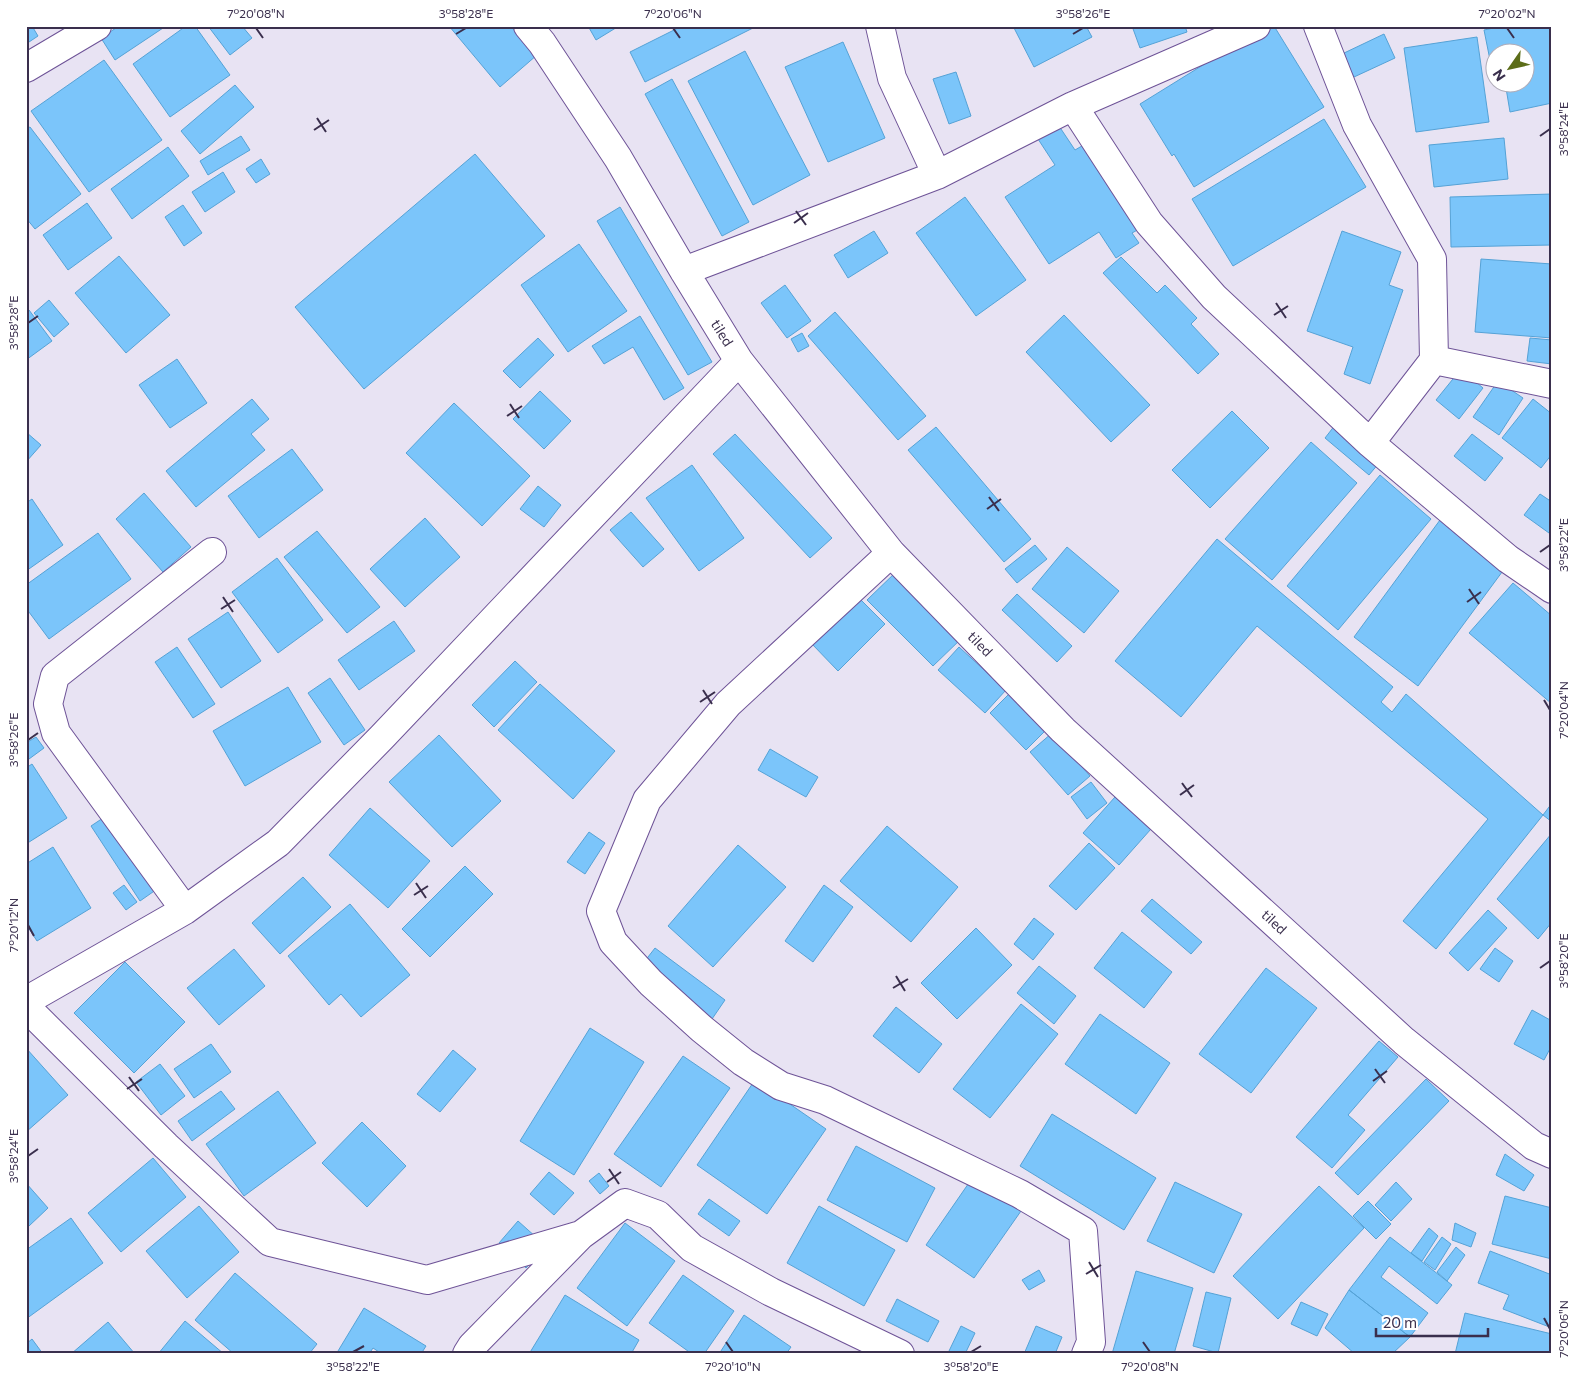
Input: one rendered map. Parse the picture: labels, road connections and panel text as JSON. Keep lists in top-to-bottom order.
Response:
{
  "streets": {
    "street": ["tiled"]
  },
  "scale_bar": "20 m",
  "north": "bottom left",
  "coordinates": [
    "7°20'08\"N",
    "3°58'28\"E",
    "7°20'06\"N",
    "3°58'26\"E",
    "7°20'02\"N",
    "3°58'24\"E",
    "3°58'22\"E",
    "7°20'04\"N",
    "7°20'12\"N",
    "3°58'20\"E",
    "7°20'10\"N"
  ]
}
